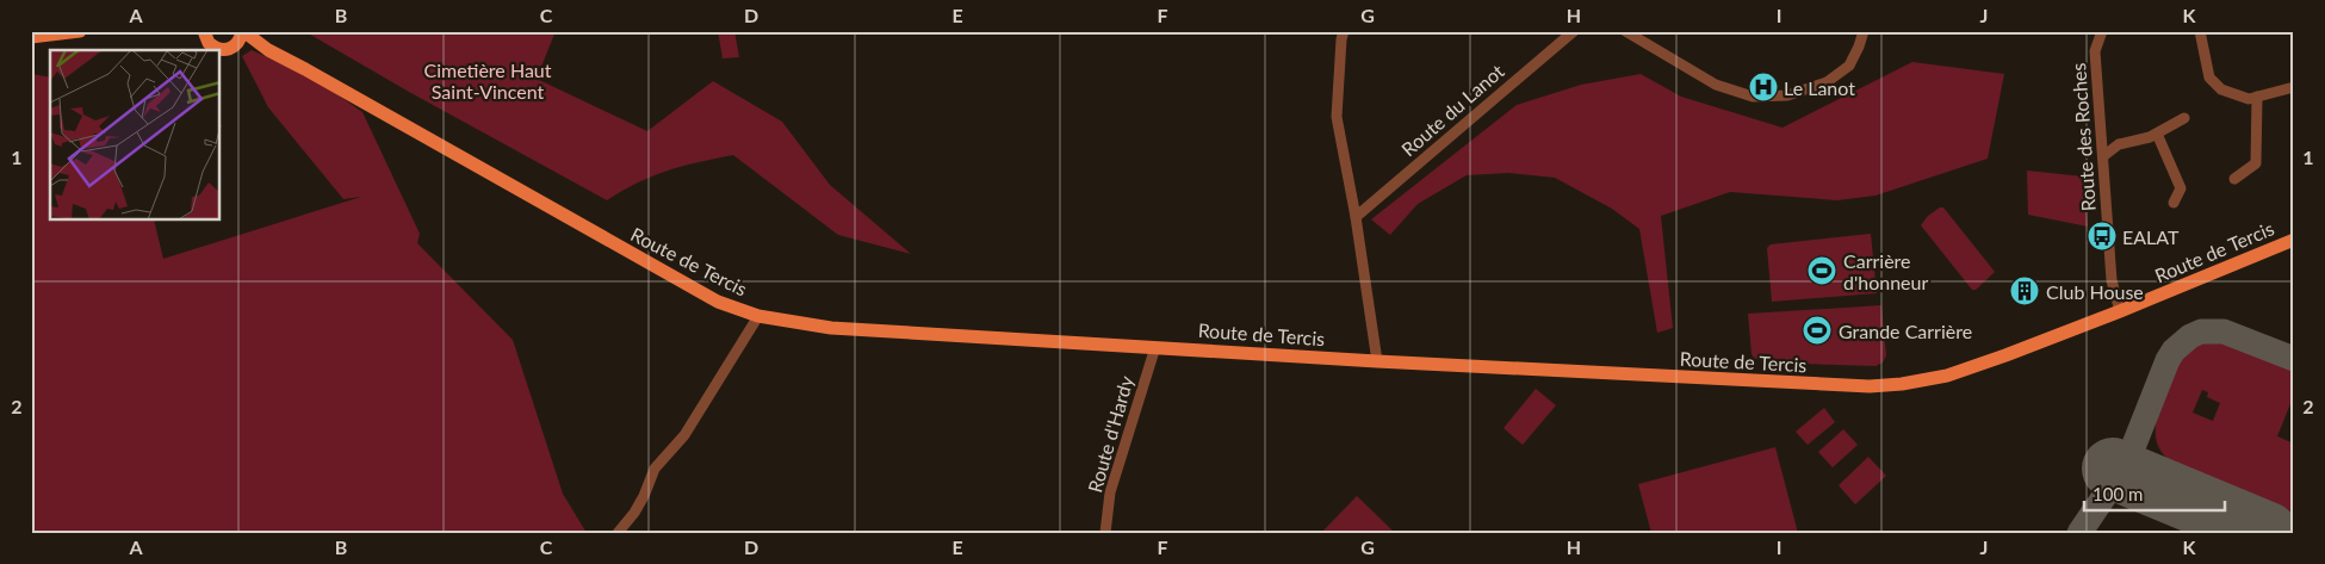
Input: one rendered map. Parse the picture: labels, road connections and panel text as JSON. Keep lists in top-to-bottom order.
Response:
{
  "streets": {
    "main road": ["Route de Tercis"],
    "street": ["Route du Lanot", "Route des Roches", "Route d'Hardy"]
  },
  "crossings": [
    ["Route des Roches", "Route de Tercis"],
    ["Route de Tercis", "Route d'Hardy"]
  ],
  "parks": ["Cimetière Haut Saint-Vincent"],
  "places": {
    "hospital": ["Le Lanot"],
    "bus stop": ["EALAT"],
    "sports": ["Carrière d'honneur", "Grande Carrière"],
    "building": ["Club House"]
  },
  "scale_bar": "100 m",
  "grid": {
    "columns": [
      "A",
      "B",
      "C",
      "D",
      "E",
      "F",
      "G",
      "H",
      "I",
      "J",
      "K"
    ],
    "rows": ["1", "2"]
  }
}
